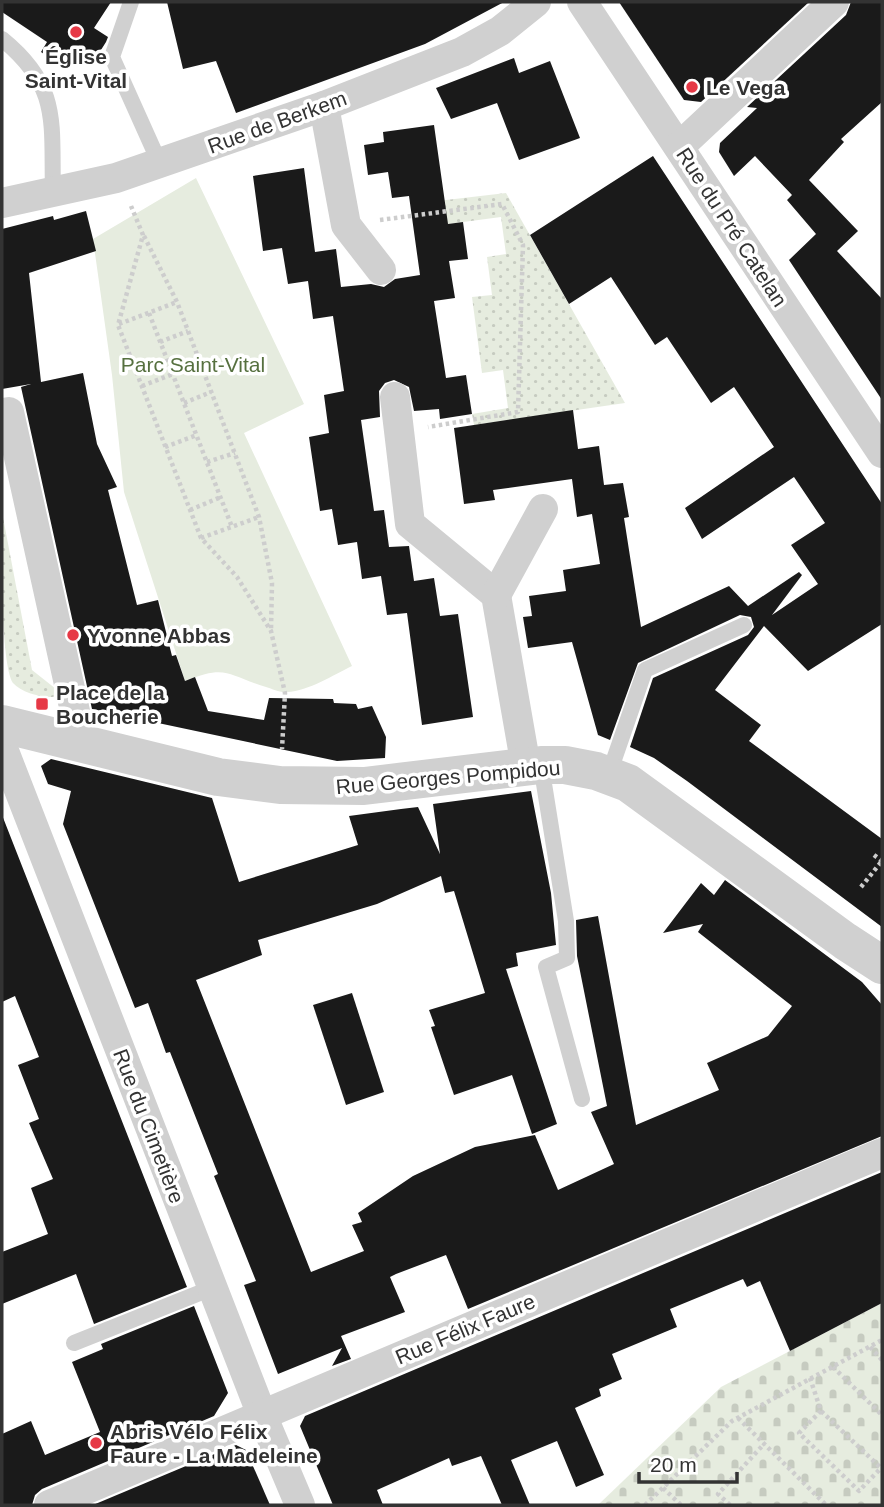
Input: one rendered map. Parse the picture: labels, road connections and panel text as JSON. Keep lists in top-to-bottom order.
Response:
{
  "streets": {
    "street": [
      "Rue de Berkem",
      "Rue du Pré Catelan",
      "Rue Georges Pompidou",
      "Rue du Cimetière",
      "Rue Félix Faure"
    ]
  },
  "crossings": [
    ["Rue du Cimetière", "Rue Félix Faure"]
  ],
  "parks": ["Parc Saint-Vital"],
  "places": {
    "other": [
      "Église Saint-Vital",
      "Le Vega",
      "Yvonne Abbas",
      "Abris Vélo Félix Faure - La Madeleine"
    ],
    "transit": ["Place de la Boucherie"]
  },
  "scale_bar": "20 m"
}
